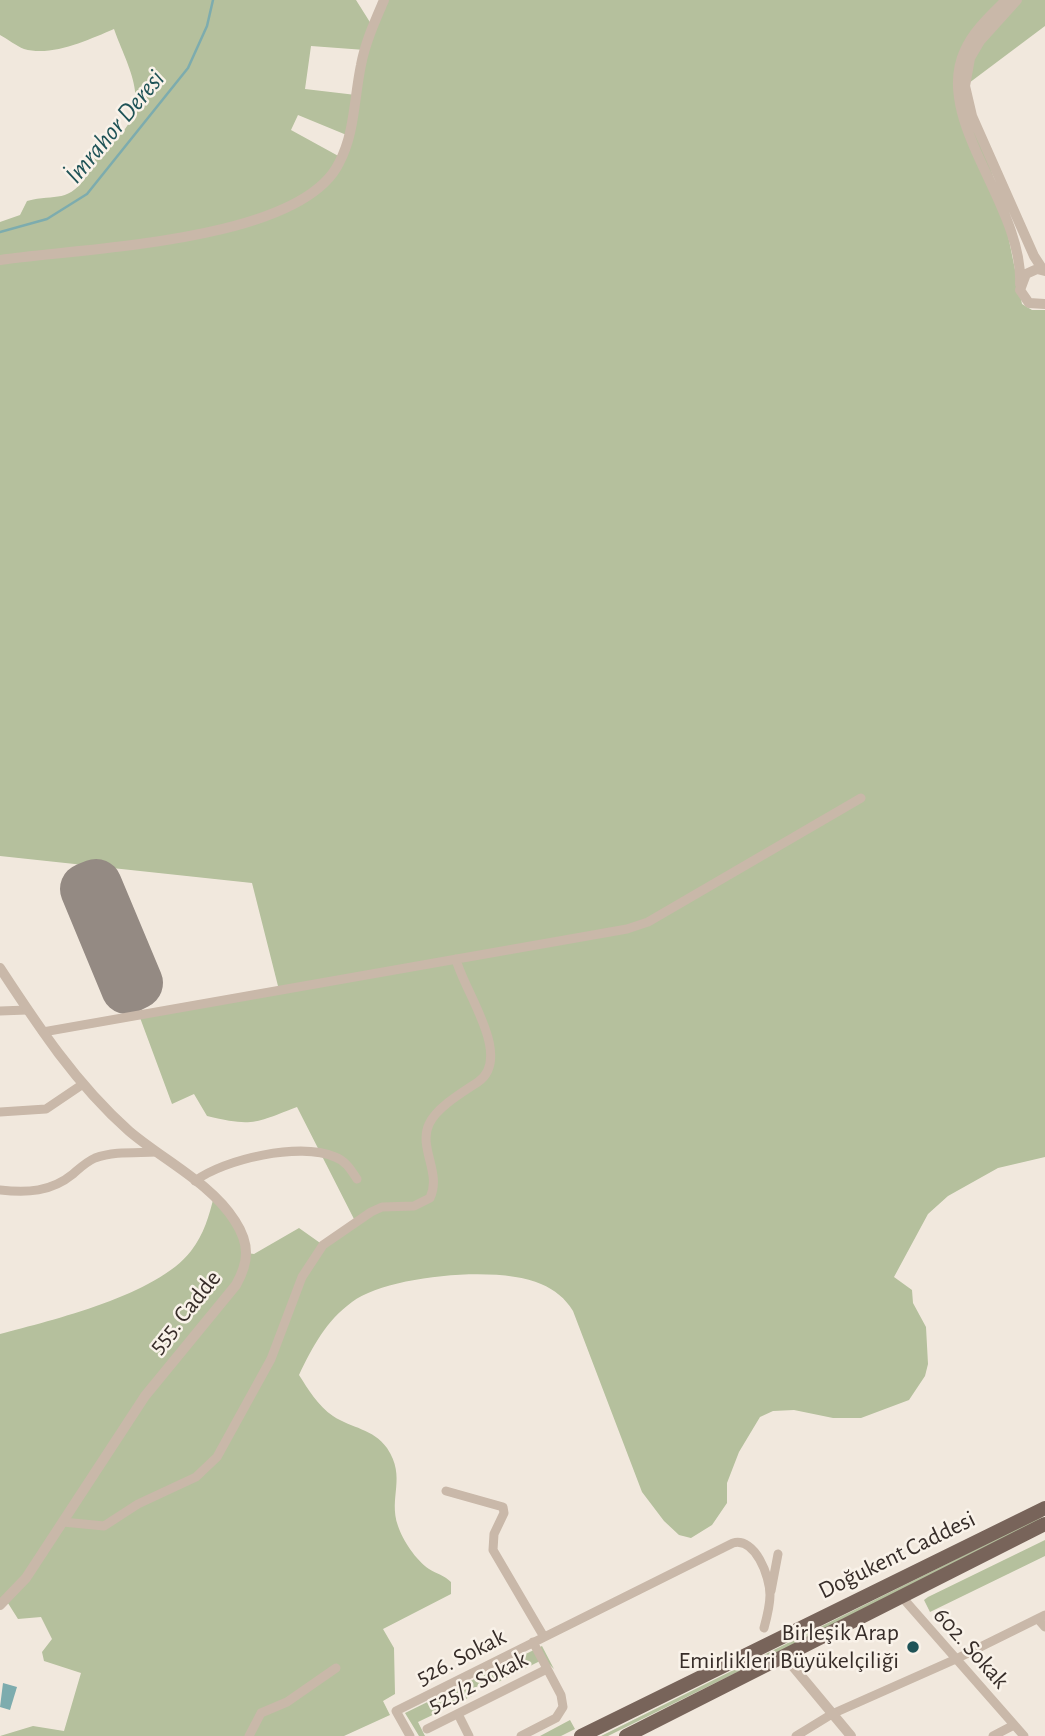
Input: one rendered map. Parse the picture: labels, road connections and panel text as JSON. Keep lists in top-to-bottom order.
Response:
{
  "streets": {
    "main road": ["Doğukent Caddesi"],
    "street": [
      "555. Cadde",
      "602. Sokak",
      "526. Sokak",
      "525/2 Sokak"
    ]
  },
  "crossings": [
    ["Doğukent Caddesi", "602. Sokak"]
  ],
  "water": ["İmrahor Deresi"],
  "places": ["Birleşik Arap Emirlikleri Büyükelçiliği"]
}
